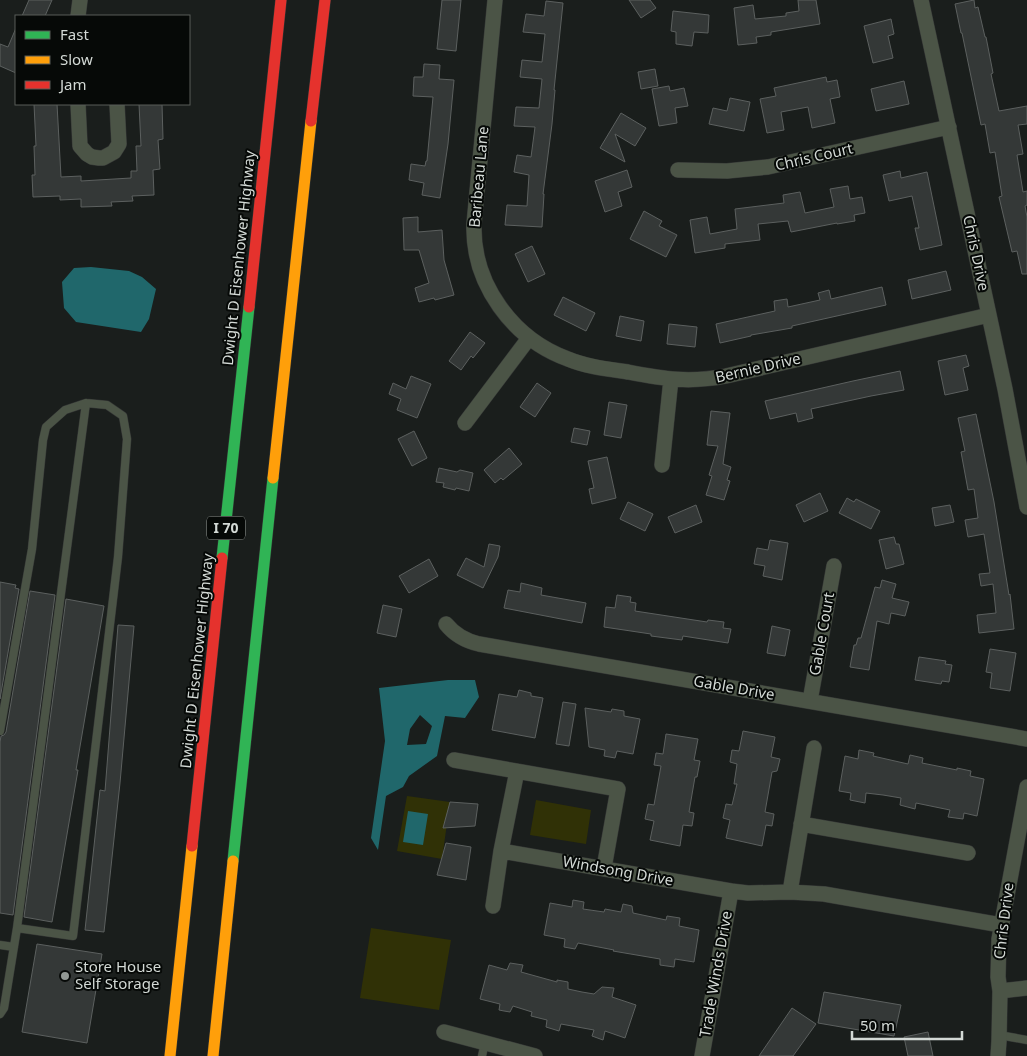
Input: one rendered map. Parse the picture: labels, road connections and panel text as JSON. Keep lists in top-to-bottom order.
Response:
{
  "streets": {
    "highway": ["Dwight D Eisenhower Highway", "I 70"],
    "street": [
      "Chris Court",
      "Baribeau Lane",
      "Chris Drive",
      "Bernie Drive",
      "Gable Court",
      "Gable Drive",
      "Windsong Drive",
      "Trade Winds Drive"
    ]
  },
  "crossings": [
    ["Chris Court", "Chris Drive"],
    ["Baribeau Lane", "Bernie Drive"],
    ["Chris Drive", "Bernie Drive"],
    ["Chris Drive", "Windsong Drive"],
    ["Gable Court", "Gable Drive"],
    ["Windsong Drive", "Trade Winds Drive"]
  ],
  "places": ["Store House Self Storage"],
  "legend": ["Fast", "Slow", "Jam"],
  "scale_bar": "50 m"
}
